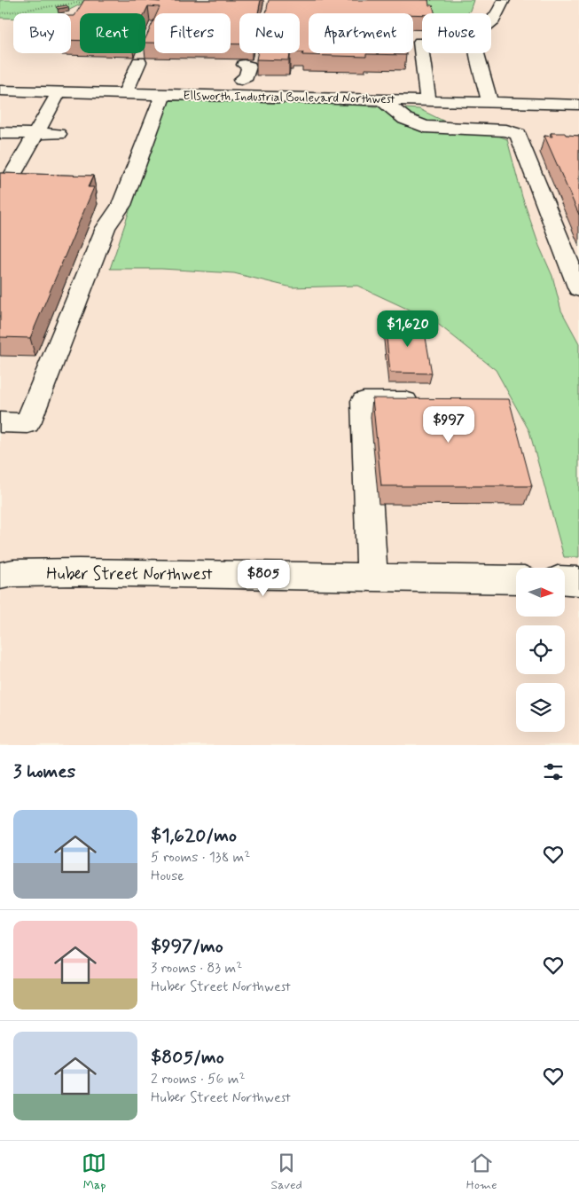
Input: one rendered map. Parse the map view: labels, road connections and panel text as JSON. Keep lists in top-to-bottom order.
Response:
{
  "streets": {
    "street": ["Ellsworth Industrial Boulevard Northwest", "Huber Street Northwest"]
  },
  "north": "right",
  "page": {
    "chip": [
      "Buy",
      "Rent",
      "Filters",
      "New",
      "Apartment",
      "House"
    ],
    "price": ["$1,620", "$997", "$805"],
    "heading": "3 homes",
    "list": [
      {
        "name": "$1,620/mo",
        "note": "5 rooms · 138 m² · House"
      },
      {
        "name": "$997/mo",
        "note": "3 rooms · 83 m² · Huber Street Northwest"
      },
      {
        "name": "$805/mo",
        "note": "2 rooms · 56 m² · Huber Street Northwest"
      }
    ],
    "tabs": ["Map", "Saved", "Home"]
  }
}
